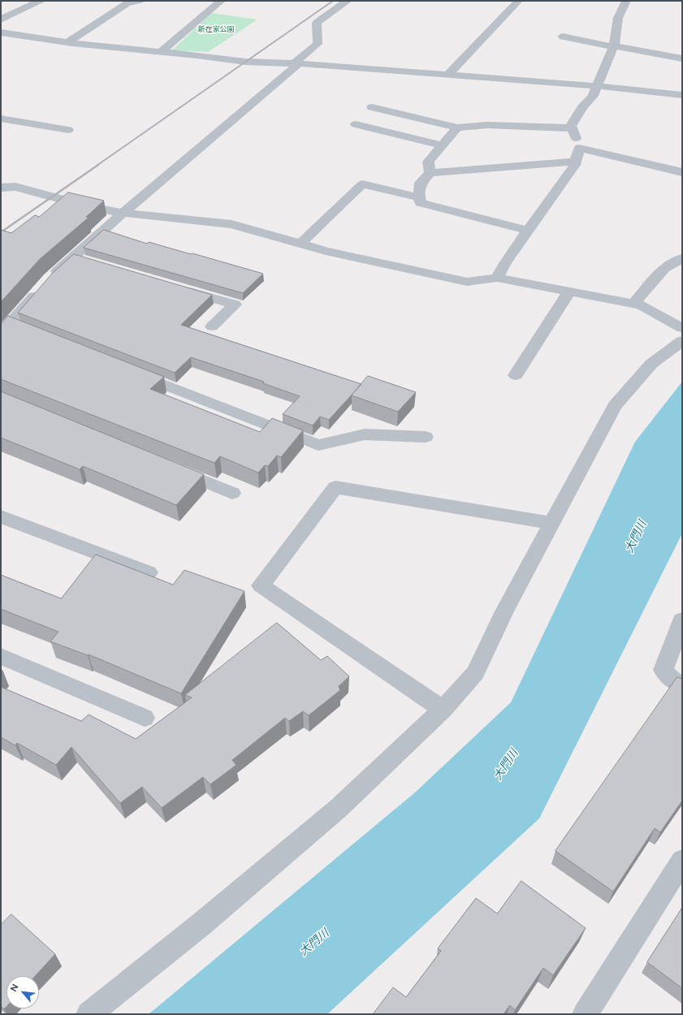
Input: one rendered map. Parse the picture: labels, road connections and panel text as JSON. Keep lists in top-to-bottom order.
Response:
{
  "water": ["大門川"],
  "parks": ["新在家公園"],
  "north": "top left"
}
